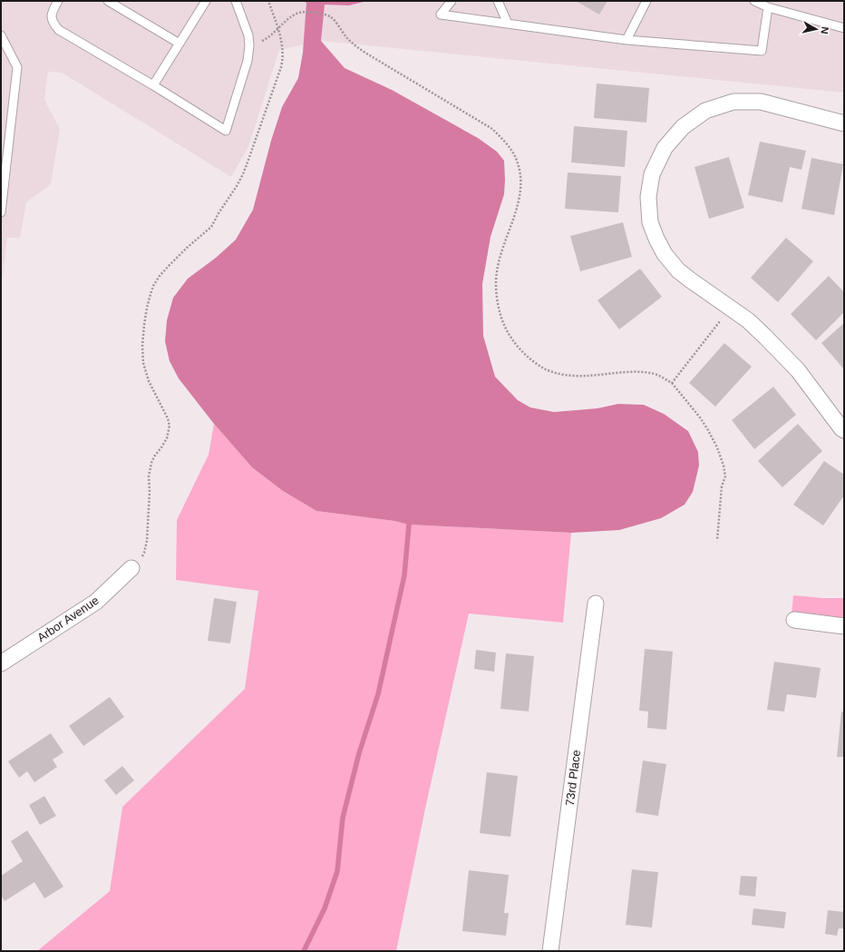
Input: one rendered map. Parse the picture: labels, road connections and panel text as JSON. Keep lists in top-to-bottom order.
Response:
{
  "streets": {
    "street": ["Arbor Avenue", "73rd Place"]
  },
  "north": "right"
}
